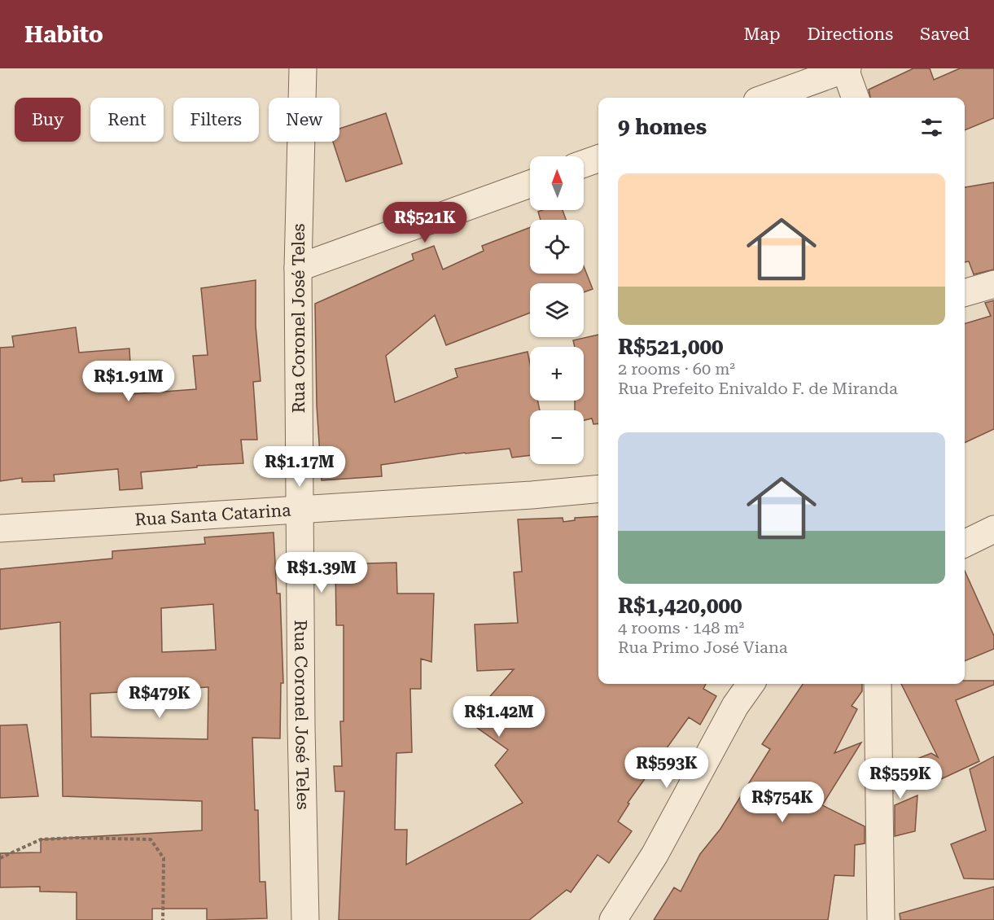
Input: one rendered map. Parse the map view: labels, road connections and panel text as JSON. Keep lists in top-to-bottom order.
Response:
{
  "streets": {
    "street": ["Rua Coronel José Teles", "Rua Santa Catarina"]
  },
  "crossings": [
    ["Rua Coronel José Teles", "Rua Santa Catarina"]
  ],
  "north": "top",
  "page": {
    "header": "Habito",
    "nav": ["Map", "Directions", "Saved"],
    "chip": [
      "Buy",
      "Rent",
      "Filters",
      "New"
    ],
    "heading": "9 homes",
    "map_buttons": ["+", "−"],
    "list": [
      {
        "name": "R$521,000",
        "note": "2 rooms · 60 m² · Rua Prefeito Enivaldo F. de Miranda"
      },
      {
        "name": "R$1,420,000",
        "note": "4 rooms · 148 m² · Rua Primo José Viana"
      }
    ],
    "price": [
      "R$521K",
      "R$1.91M",
      "R$1.17M",
      "R$1.39M",
      "R$479K",
      "R$1.42M",
      "R$593K",
      "R$559K",
      "R$754K"
    ]
  }
}
